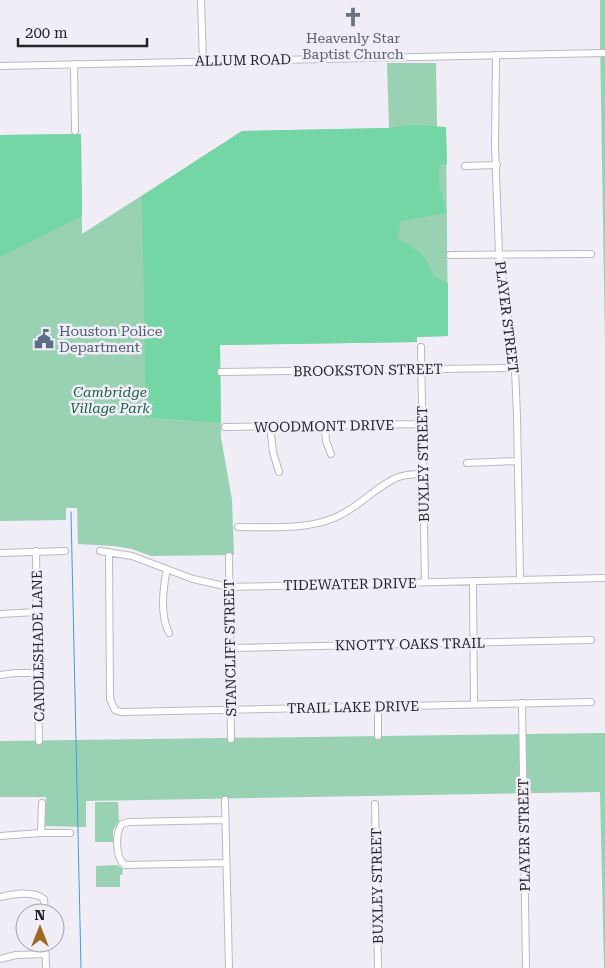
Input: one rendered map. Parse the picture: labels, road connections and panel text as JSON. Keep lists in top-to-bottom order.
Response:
{
  "streets": {
    "street": [
      "ALLUM ROAD",
      "PLAYER STREET",
      "BROOKSTON STREET",
      "WOODMONT DRIVE",
      "BUXLEY STREET",
      "TIDEWATER DRIVE",
      "KNOTTY OAKS TRAIL",
      "CANDLESHADE LANE",
      "STANCLIFF STREET",
      "TRAIL LAKE DRIVE"
    ]
  },
  "crossings": [
    ["ALLUM ROAD", "PLAYER STREET"],
    ["PLAYER STREET", "BROOKSTON STREET"],
    ["PLAYER STREET", "TIDEWATER DRIVE"],
    ["PLAYER STREET", "TRAIL LAKE DRIVE"],
    ["BROOKSTON STREET", "BUXLEY STREET"],
    ["WOODMONT DRIVE", "BUXLEY STREET"],
    ["BUXLEY STREET", "TIDEWATER DRIVE"],
    ["TIDEWATER DRIVE", "STANCLIFF STREET"],
    ["TIDEWATER DRIVE", "TRAIL LAKE DRIVE"],
    ["KNOTTY OAKS TRAIL", "STANCLIFF STREET"],
    ["STANCLIFF STREET", "TRAIL LAKE DRIVE"]
  ],
  "parks": ["Cambridge Village Park"],
  "places": {
    "church": ["Heavenly Star Baptist Church"],
    "public building": ["Houston Police Department"]
  },
  "scale_bar": "200 m",
  "north": "top"
}
